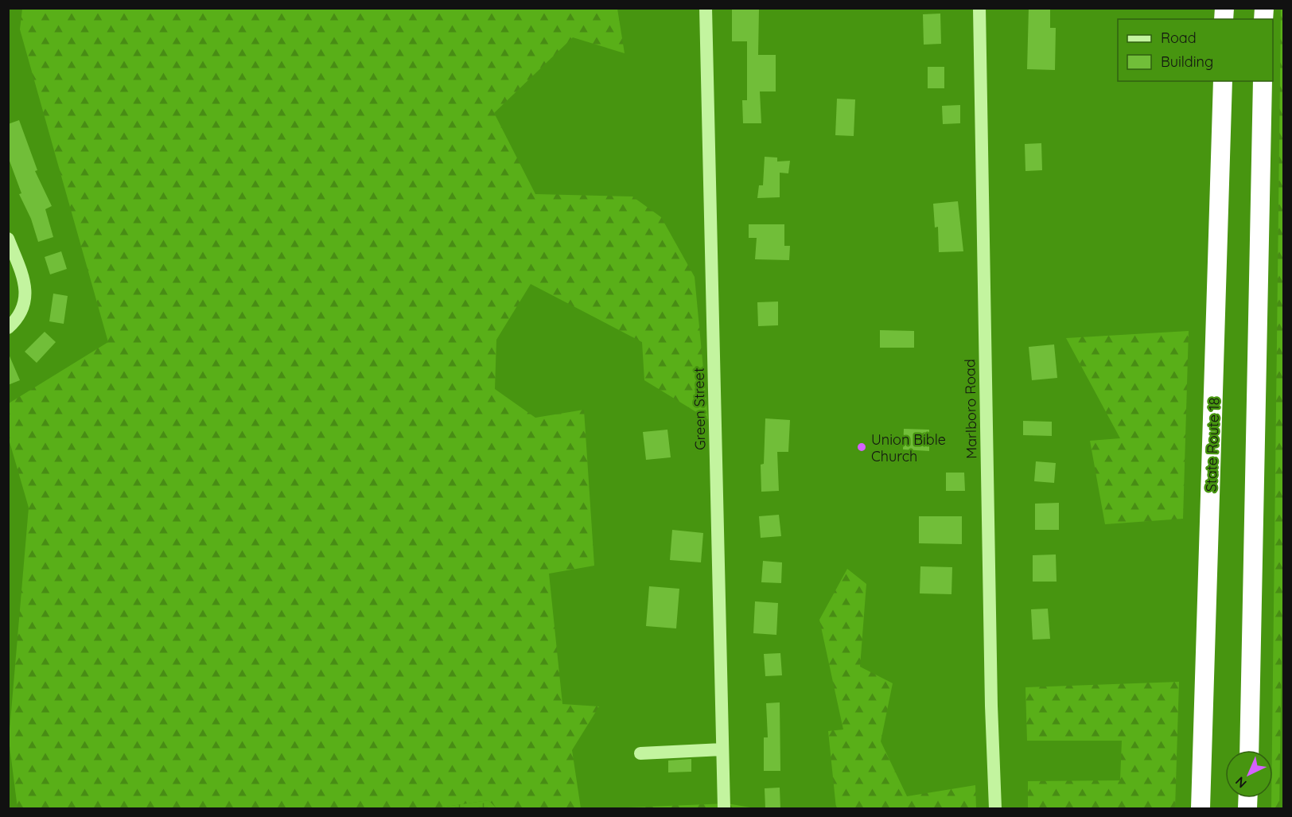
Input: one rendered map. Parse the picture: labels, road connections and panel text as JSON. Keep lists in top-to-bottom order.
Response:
{
  "streets": {
    "highway": ["State Route 18"],
    "street": ["Green Street", "Marlboro Road"]
  },
  "places": ["Union Bible Church"],
  "legend": ["Road", "Building"],
  "north": "bottom left"
}
